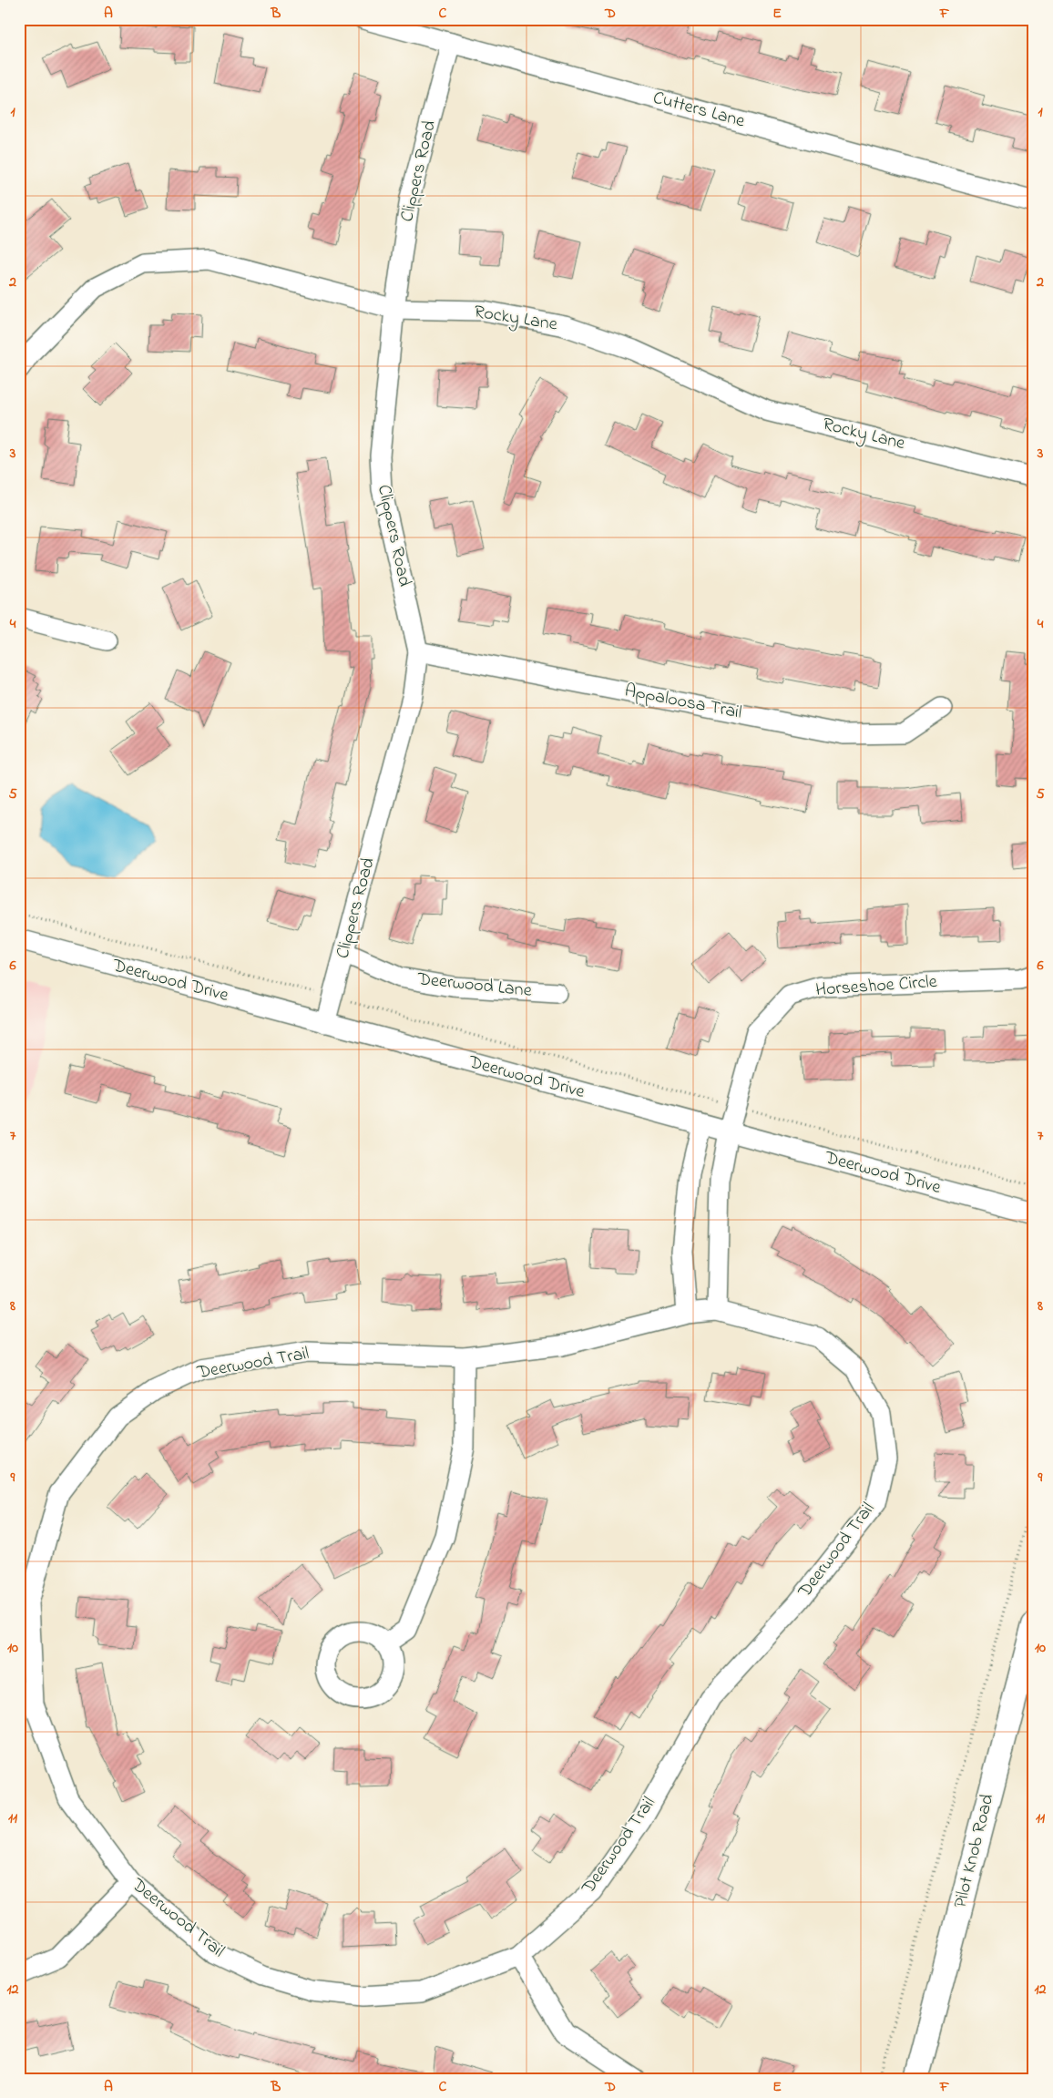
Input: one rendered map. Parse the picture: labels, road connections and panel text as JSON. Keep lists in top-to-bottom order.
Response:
{
  "streets": {
    "main road": ["Pilot Knob Road"],
    "street": [
      "Cutters Lane",
      "Clippers Road",
      "Rocky Lane",
      "Appaloosa Trail",
      "Deerwood Drive",
      "Deerwood Lane",
      "Horseshoe Circle",
      "Deerwood Trail"
    ]
  },
  "crossings": [
    ["Cutters Lane", "Clippers Road"],
    ["Clippers Road", "Rocky Lane"],
    ["Clippers Road", "Appaloosa Trail"],
    ["Clippers Road", "Deerwood Drive"],
    ["Clippers Road", "Deerwood Lane"],
    ["Deerwood Drive", "Horseshoe Circle"]
  ],
  "grid": {
    "columns": [
      "A",
      "B",
      "C",
      "D",
      "E",
      "F"
    ],
    "rows": [
      "1",
      "2",
      "3",
      "4",
      "5",
      "6",
      "7",
      "8",
      "9",
      "10",
      "11",
      "12"
    ]
  }
}
